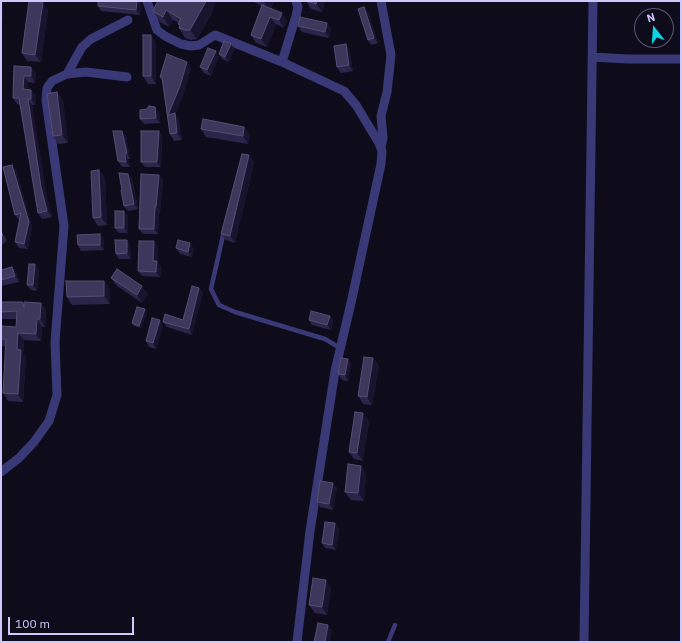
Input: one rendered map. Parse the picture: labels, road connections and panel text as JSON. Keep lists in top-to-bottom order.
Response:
{
  "scale_bar": "100 m",
  "north": "top"
}
